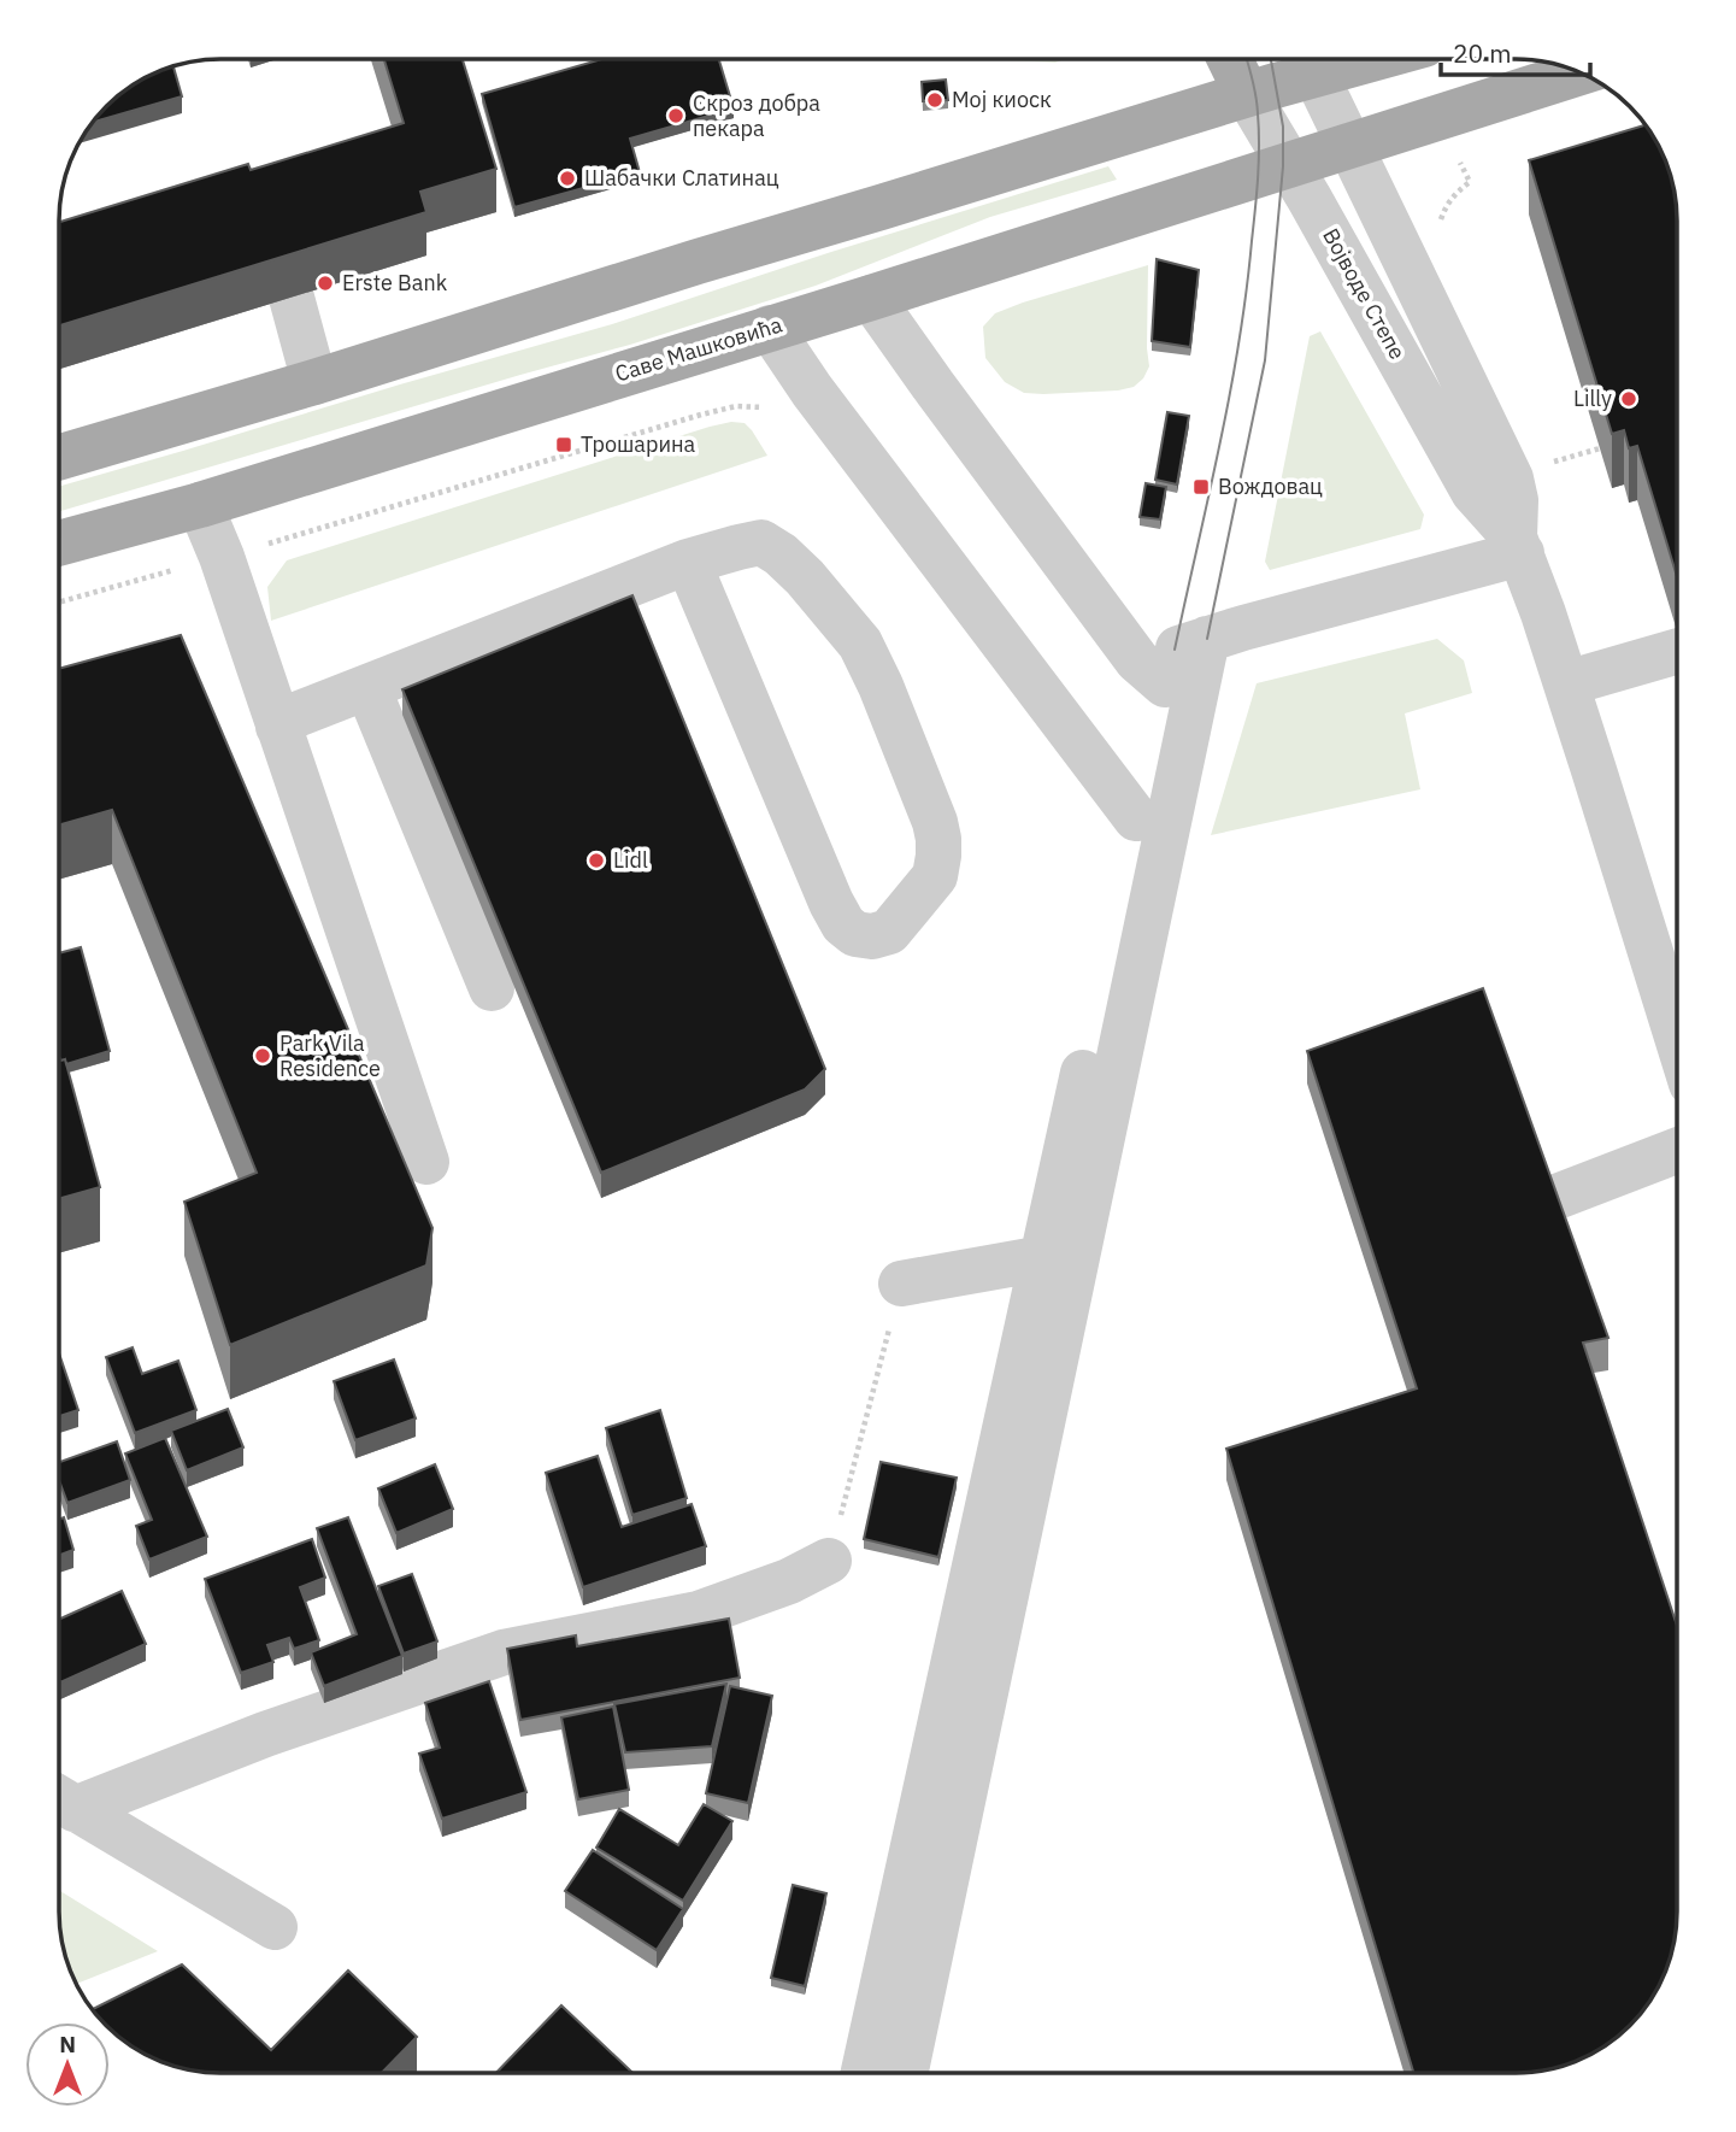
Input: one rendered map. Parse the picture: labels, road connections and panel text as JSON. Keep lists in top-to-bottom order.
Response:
{
  "streets": {
    "main road": ["Војводе Степе", "Саве Машковића"]
  },
  "crossings": [
    ["Војводе Степе", "Саве Машковића"]
  ],
  "places": {
    "other": [
      "Мој киоск",
      "Скроз добра пекара",
      "Шабачки Слатинац",
      "Erste Bank",
      "Lilly",
      "Lidl",
      "Park Vila Residence"
    ],
    "transit": ["Трошарина", "Вождовац"]
  },
  "scale_bar": "20 m",
  "north": "top"
}
